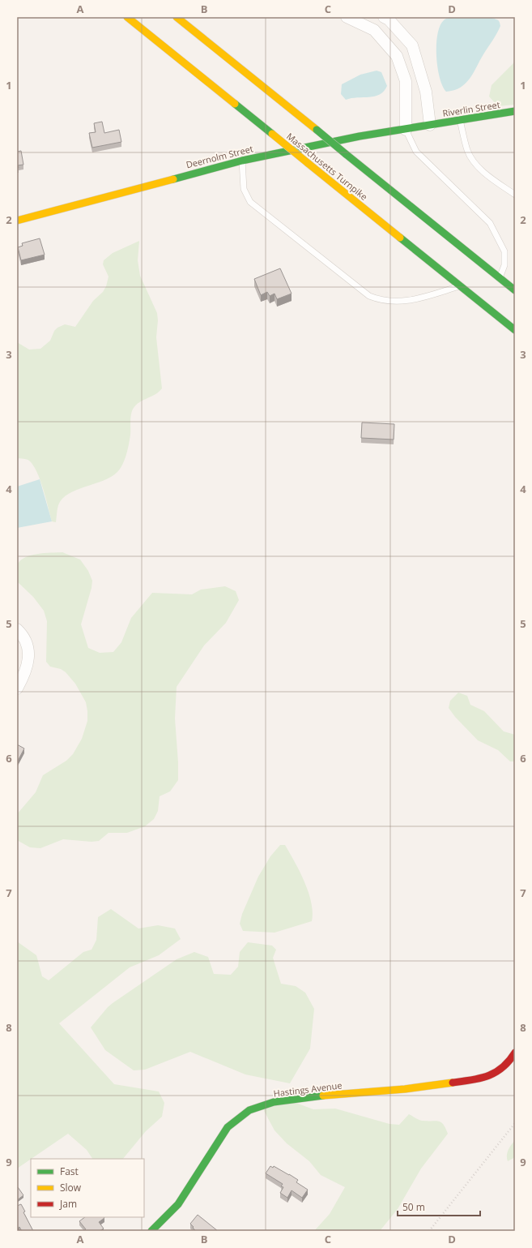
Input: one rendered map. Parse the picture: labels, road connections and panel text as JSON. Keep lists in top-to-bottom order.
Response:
{
  "streets": {
    "main road": [
      "Riverlin Street",
      "Deernolm Street",
      "Massachusetts Turnpike",
      "Hastings Avenue"
    ]
  },
  "crossings": [
    ["Riverlin Street", "Deernolm Street"]
  ],
  "legend": ["Fast", "Slow", "Jam"],
  "scale_bar": "50 m",
  "grid": {
    "columns": [
      "A",
      "B",
      "C",
      "D"
    ],
    "rows": [
      "1",
      "2",
      "3",
      "4",
      "5",
      "6",
      "7",
      "8",
      "9"
    ]
  }
}
